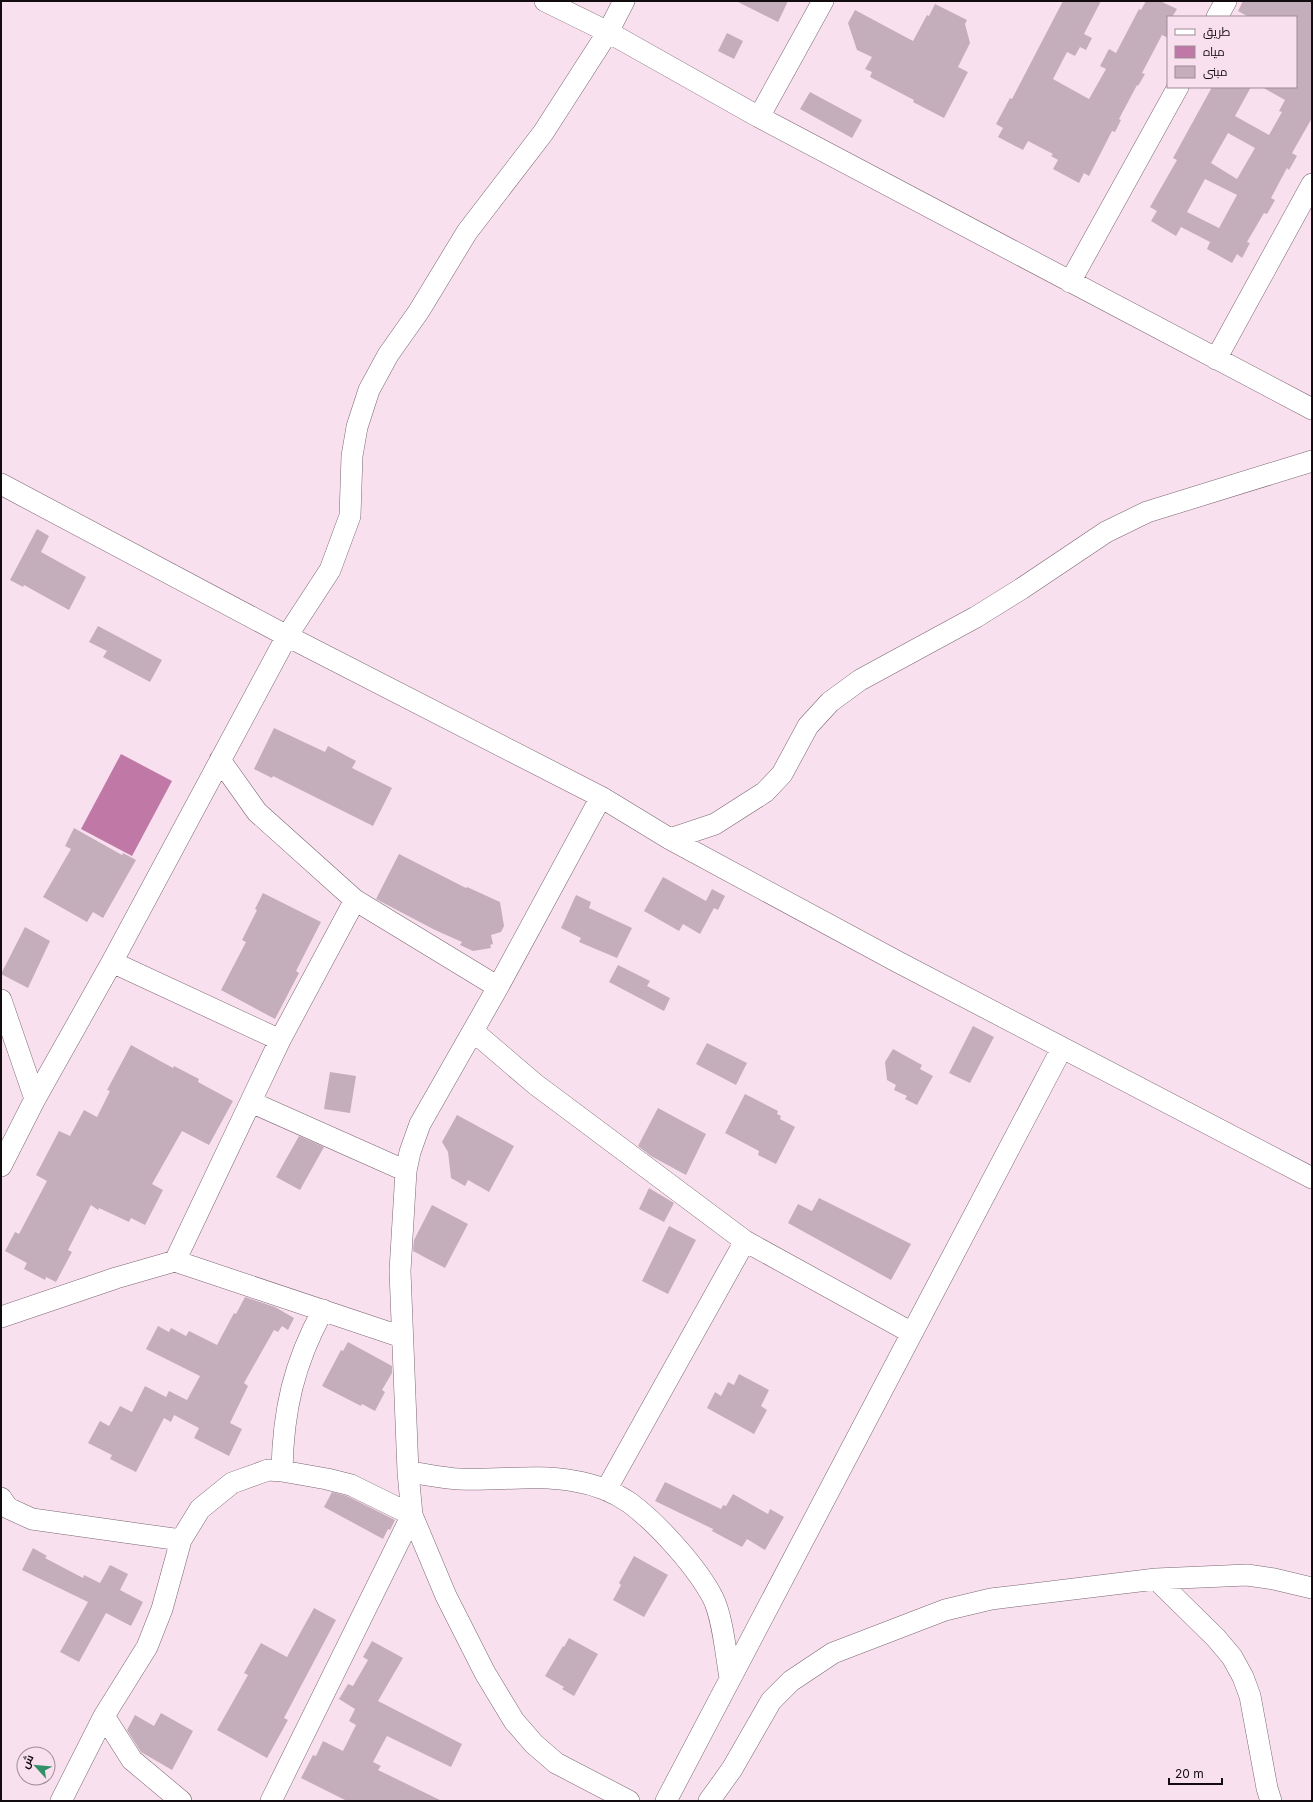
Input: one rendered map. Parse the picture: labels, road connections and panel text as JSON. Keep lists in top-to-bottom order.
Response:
{
  "legend": ["طريق", "مياه", "مبنى"],
  "scale_bar": "20 m",
  "north": "top left"
}
